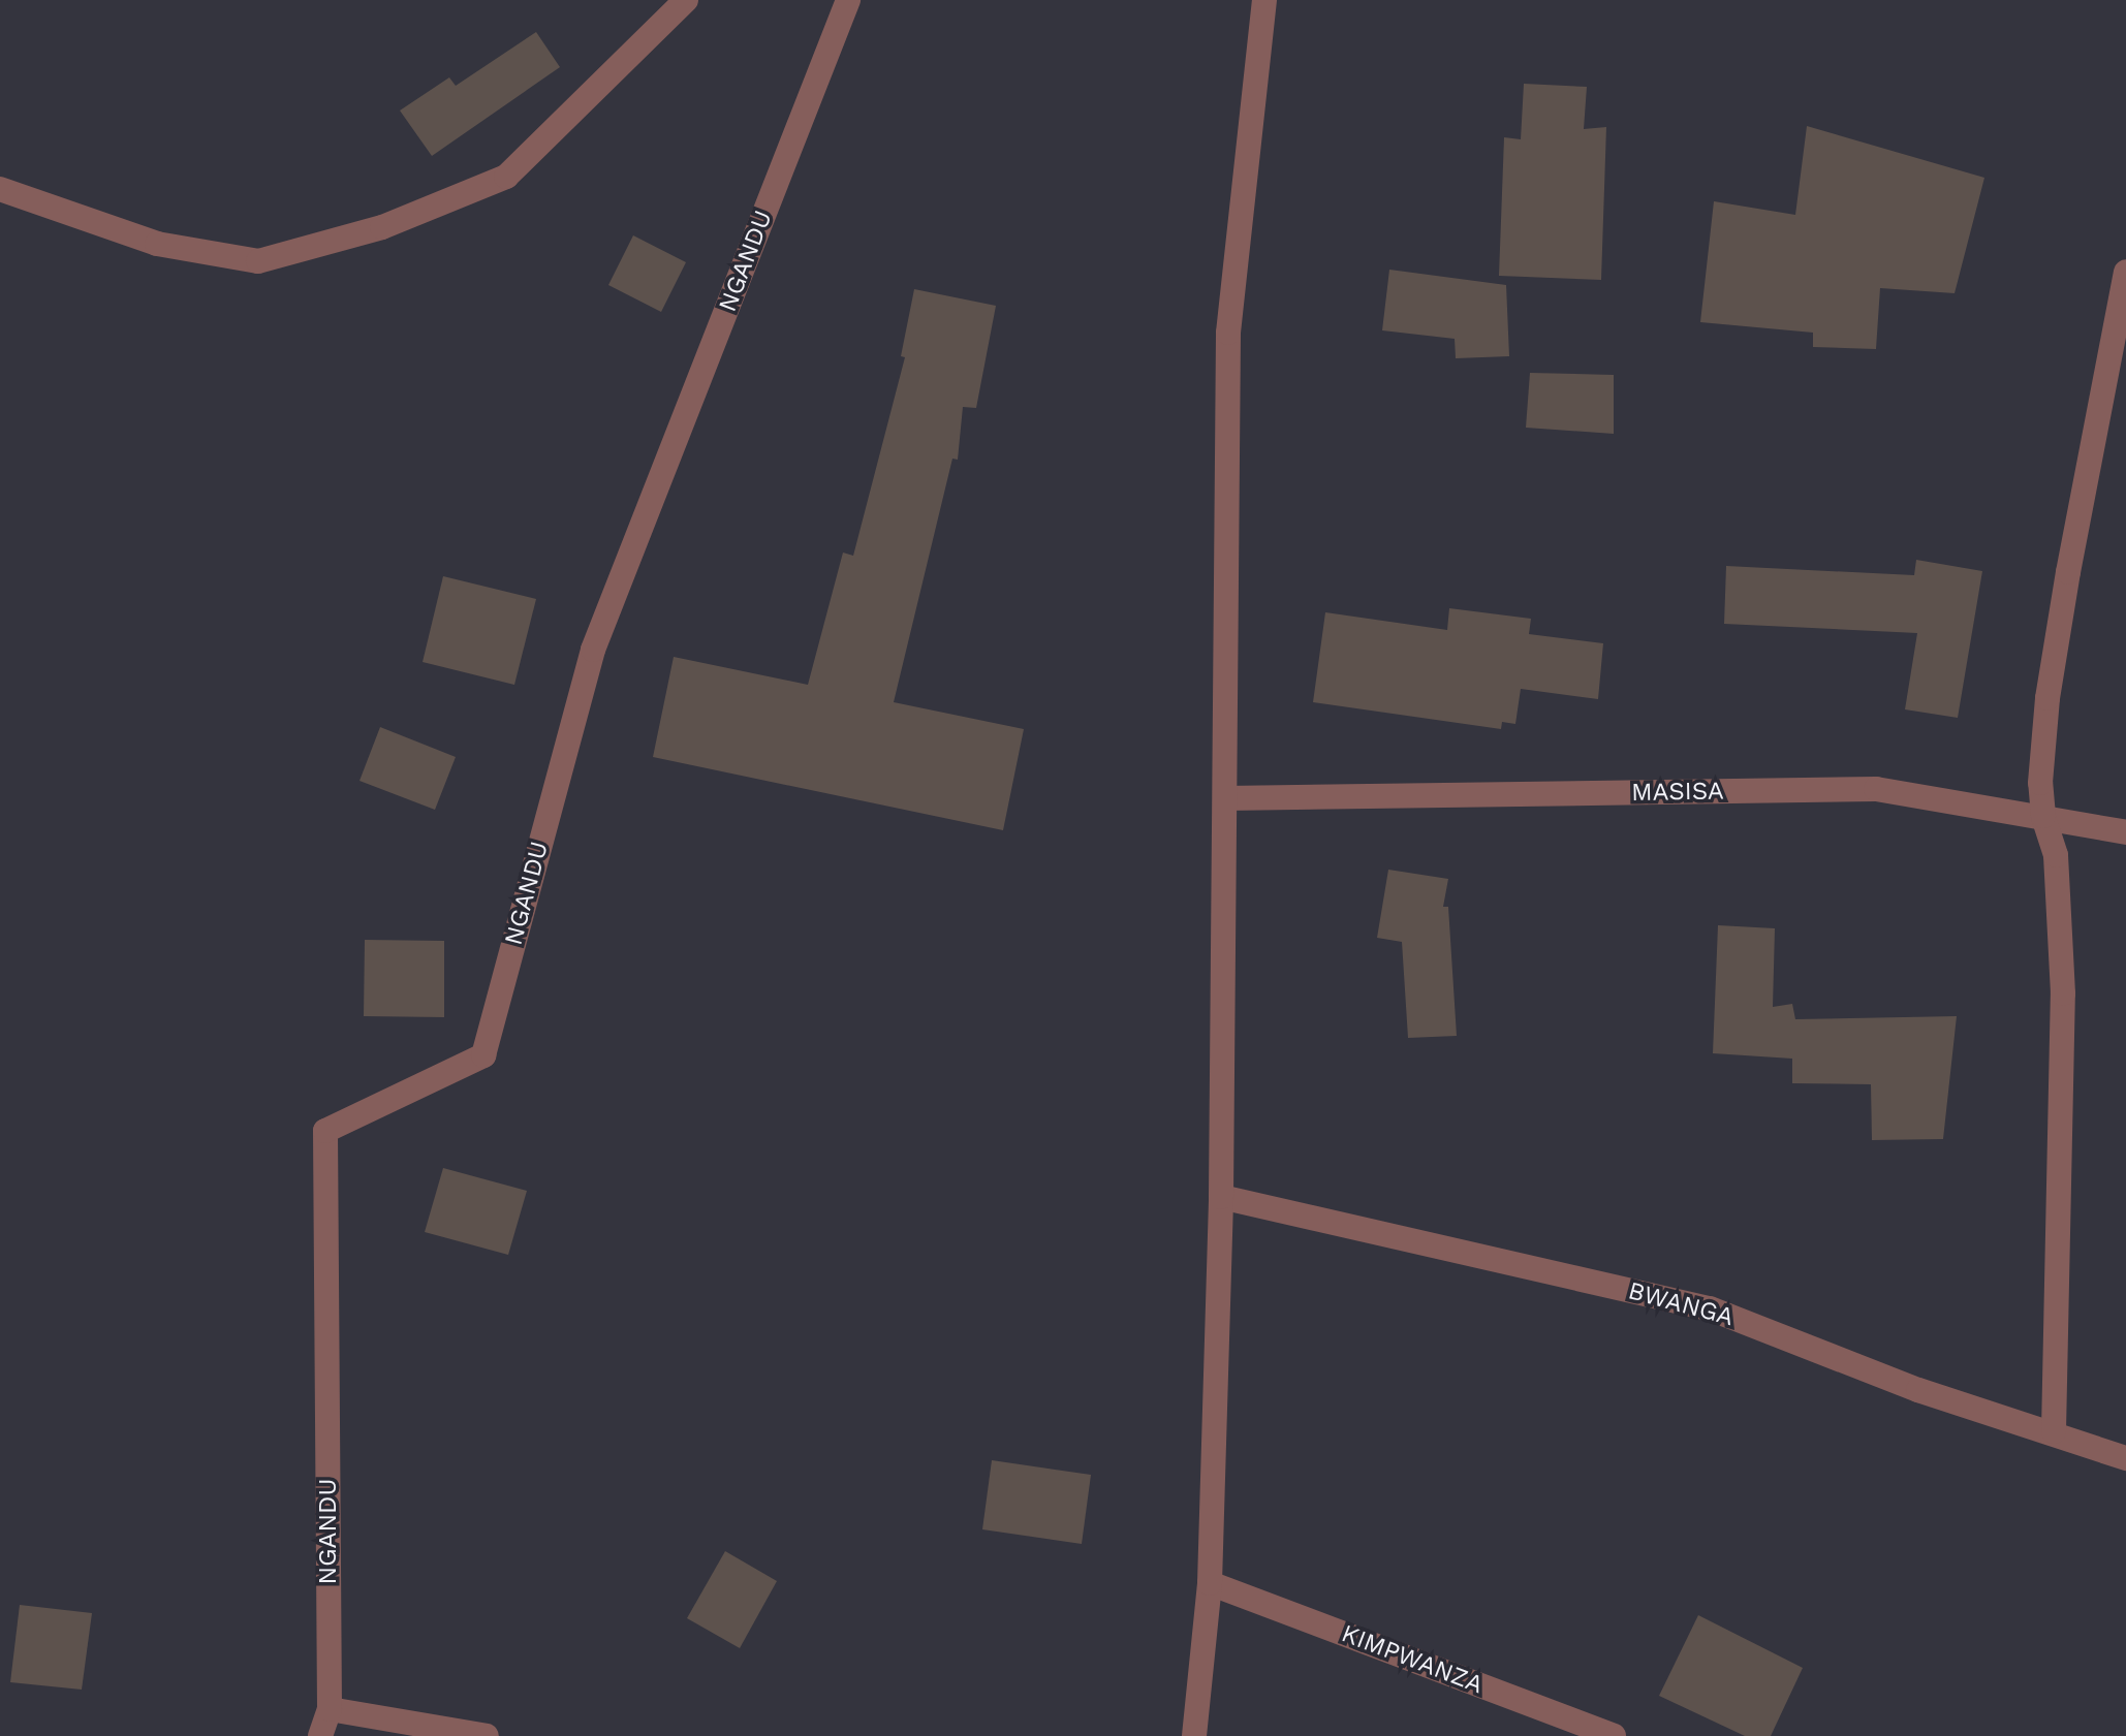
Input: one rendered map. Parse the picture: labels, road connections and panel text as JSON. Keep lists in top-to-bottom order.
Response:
{
  "streets": {
    "street": [
      "NGANDU",
      "MASISA",
      "BWANGA",
      "KIMPWANZA"
    ]
  }
}
